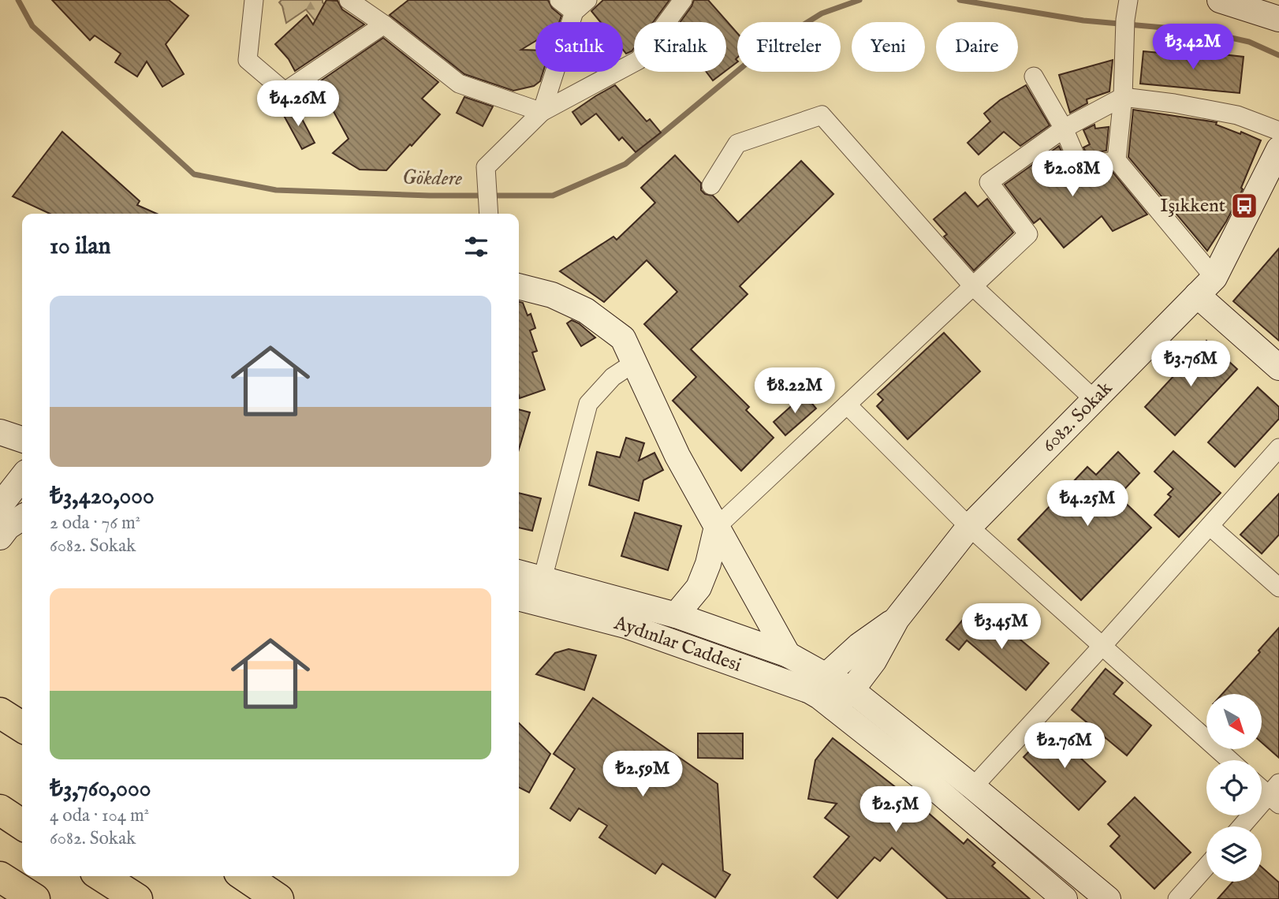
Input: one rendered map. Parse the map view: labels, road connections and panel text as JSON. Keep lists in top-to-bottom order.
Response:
{
  "streets": {
    "street": ["6082. Sokak", "Aydınlar Caddesi"]
  },
  "water": ["Gökdere"],
  "places": {
    "bus stop": ["Işıkkent"]
  },
  "north": "bottom right",
  "page": {
    "chip": [
      "Satılık",
      "Kiralık",
      "Filtreler",
      "Yeni",
      "Daire"
    ],
    "price": [
      "₺3.42M",
      "₺4.26M",
      "₺2.08M",
      "₺3.76M",
      "₺8.22M",
      "₺4.25M",
      "₺3.45M",
      "₺2.76M",
      "₺2.59M",
      "₺2.5M"
    ],
    "heading": "10 ilan",
    "list": [
      {
        "name": "₺3,420,000",
        "note": "2 oda · 76 m² · 6082. Sokak"
      },
      {
        "name": "₺3,760,000",
        "note": "4 oda · 104 m² · 6082. Sokak"
      }
    ]
  }
}
